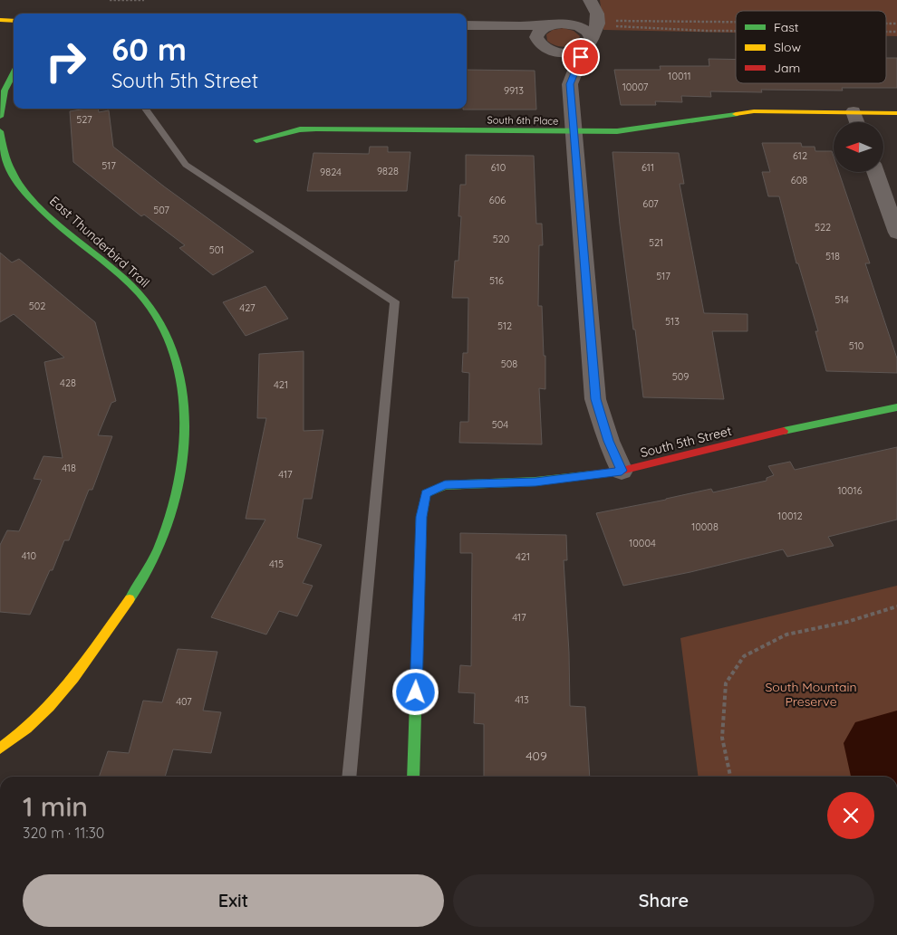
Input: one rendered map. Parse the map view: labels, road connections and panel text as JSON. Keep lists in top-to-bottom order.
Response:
{
  "streets": {
    "street": ["South 6th Place", "East Thunderbird Trail", "South 5th Street"]
  },
  "parks": ["South Mountain Preserve"],
  "house_numbers": [
    "10011",
    "10007",
    "9913",
    "527",
    "612",
    "517",
    "610",
    "611",
    "9828",
    "9824",
    "608",
    "606",
    "607",
    "507",
    "522",
    "520",
    "521",
    "501",
    "518",
    "517",
    "516",
    "514",
    "502",
    "427",
    "513",
    "512",
    "510",
    "508",
    "509",
    "428",
    "421",
    "504",
    "418",
    "417",
    "10016",
    "10012",
    "10008",
    "10004",
    "410",
    "421",
    "415",
    "417",
    "413",
    "407",
    "409"
  ],
  "legend": ["Fast", "Slow", "Jam"],
  "north": "left",
  "page": {
    "turn": ["60 m", "South 5th Street"],
    "heading": ["1 min", "320 m · 11:30"],
    "buttons": ["Exit", "Share"]
  }
}
